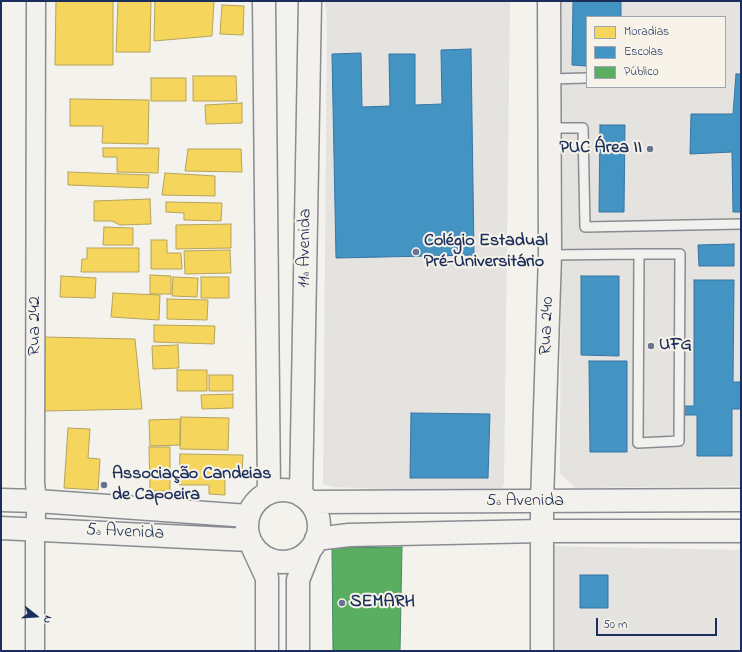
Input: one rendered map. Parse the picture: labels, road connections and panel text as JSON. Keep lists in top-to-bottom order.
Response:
{
  "streets": {
    "main road": ["11ª Avenida", "Rua 240", "5ª Avenida"],
    "street": ["Rua 242"]
  },
  "crossings": [
    ["11ª Avenida", "5ª Avenida"],
    ["Rua 242", "5ª Avenida"],
    ["Rua 240", "5ª Avenida"]
  ],
  "places": [
    "PUC Área II",
    "Colégio Estadual Pré-Universitário",
    "UFG",
    "Associação Candeias de Capoeira",
    "SEMARH"
  ],
  "legend": ["Moradias", "Escolas", "Público"],
  "scale_bar": "50 m",
  "north": "right"
}
